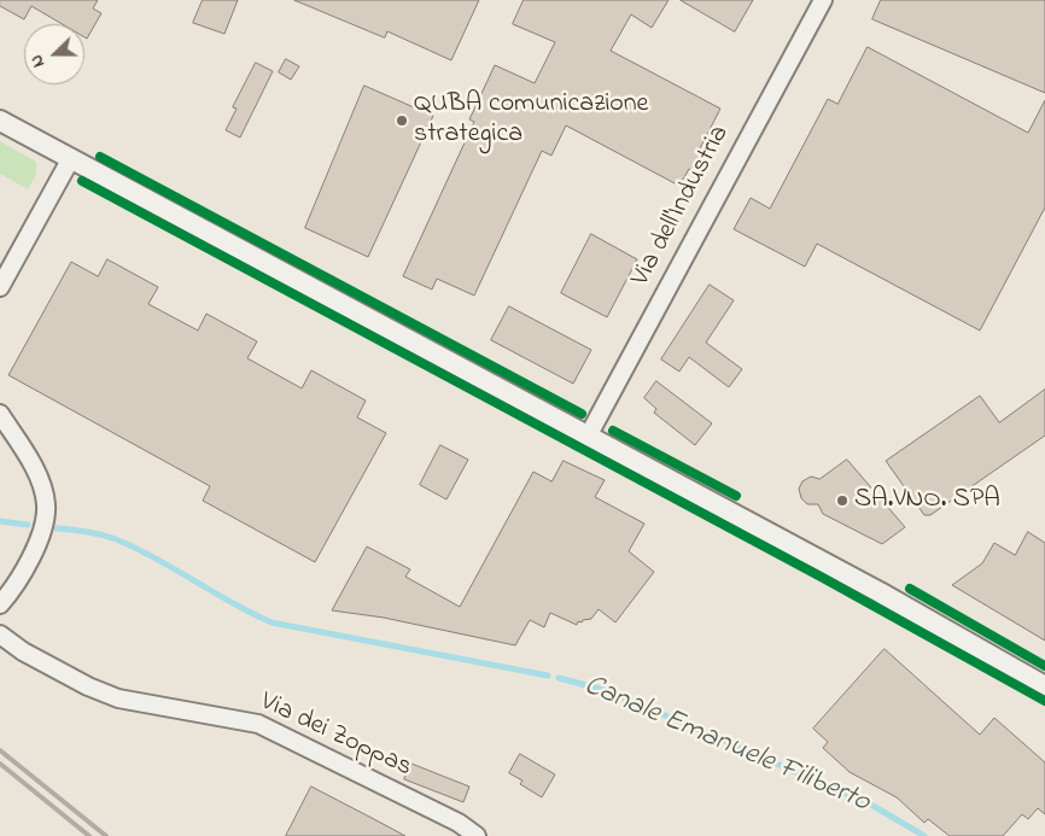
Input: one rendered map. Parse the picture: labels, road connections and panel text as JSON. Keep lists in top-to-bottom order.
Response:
{
  "streets": {
    "street": ["Via dell'Industria", "Via dei Zoppas"]
  },
  "water": ["Canale Emanuele Filiberto"],
  "places": ["QUBA comunicazione strategica", "SA.VNO. SPA"],
  "north": "left"
}
